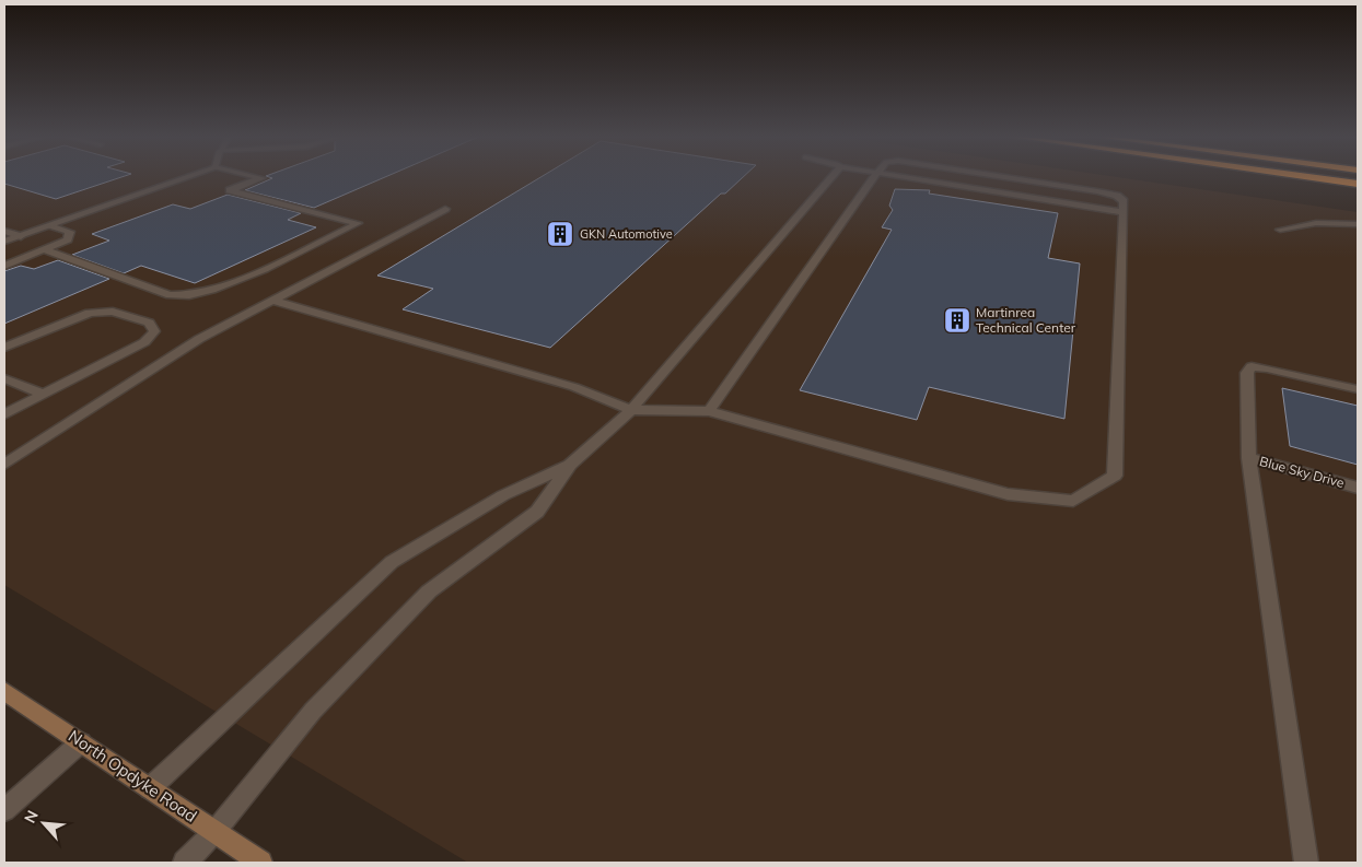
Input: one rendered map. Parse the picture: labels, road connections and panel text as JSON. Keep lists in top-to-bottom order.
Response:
{
  "streets": {
    "main road": ["North Opdyke Road"],
    "street": ["Blue Sky Drive"]
  },
  "places": {
    "building": ["GKN Automotive", "Martinrea Technical Center"]
  },
  "north": "top left"
}
